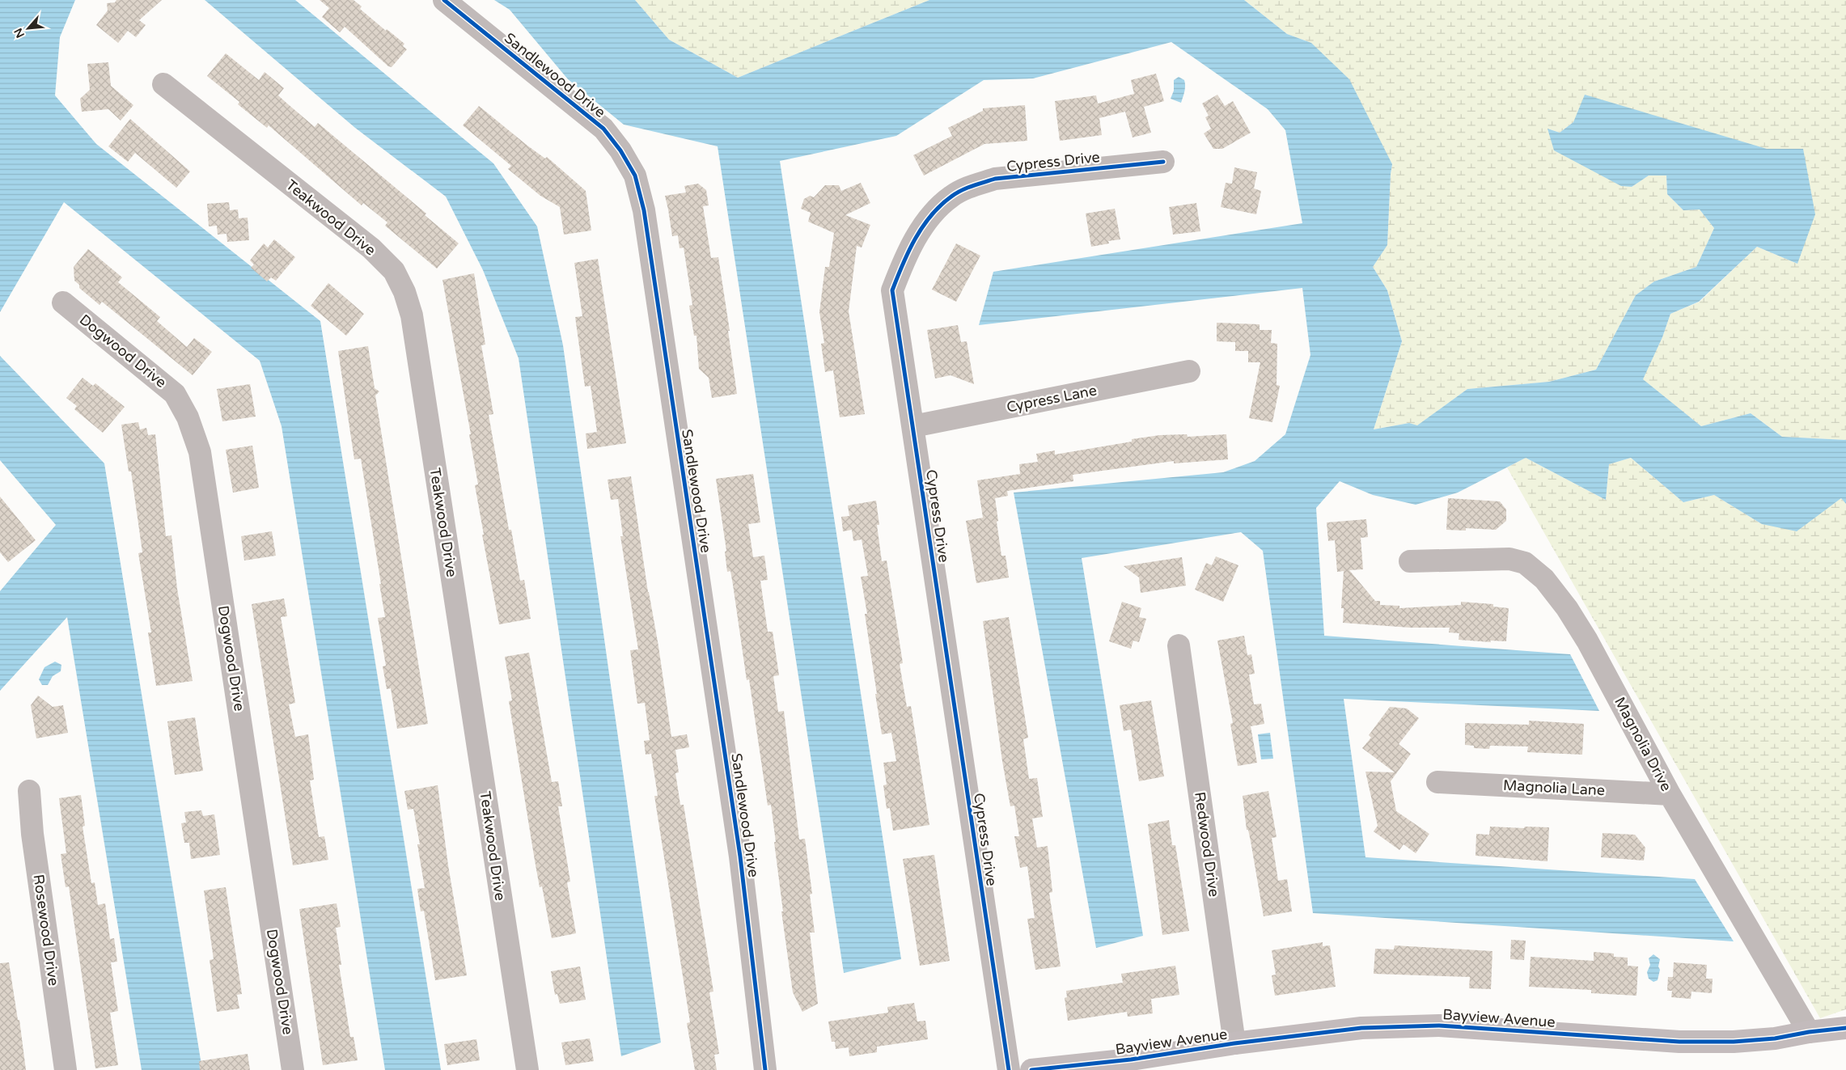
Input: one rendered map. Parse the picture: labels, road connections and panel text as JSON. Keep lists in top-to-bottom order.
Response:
{
  "streets": {
    "main road": ["Bayview Avenue"],
    "street": [
      "Sandlewood Drive",
      "Cypress Drive",
      "Teakwood Drive",
      "Dogwood Drive",
      "Cypress Lane",
      "Magnolia Drive",
      "Magnolia Lane",
      "Redwood Drive",
      "Rosewood Drive"
    ]
  },
  "crossings": [
    ["Cypress Drive", "Cypress Lane"],
    ["Magnolia Drive", "Magnolia Lane"],
    ["Magnolia Drive", "Bayview Avenue"],
    ["Redwood Drive", "Bayview Avenue"]
  ],
  "north": "bottom left"
}
